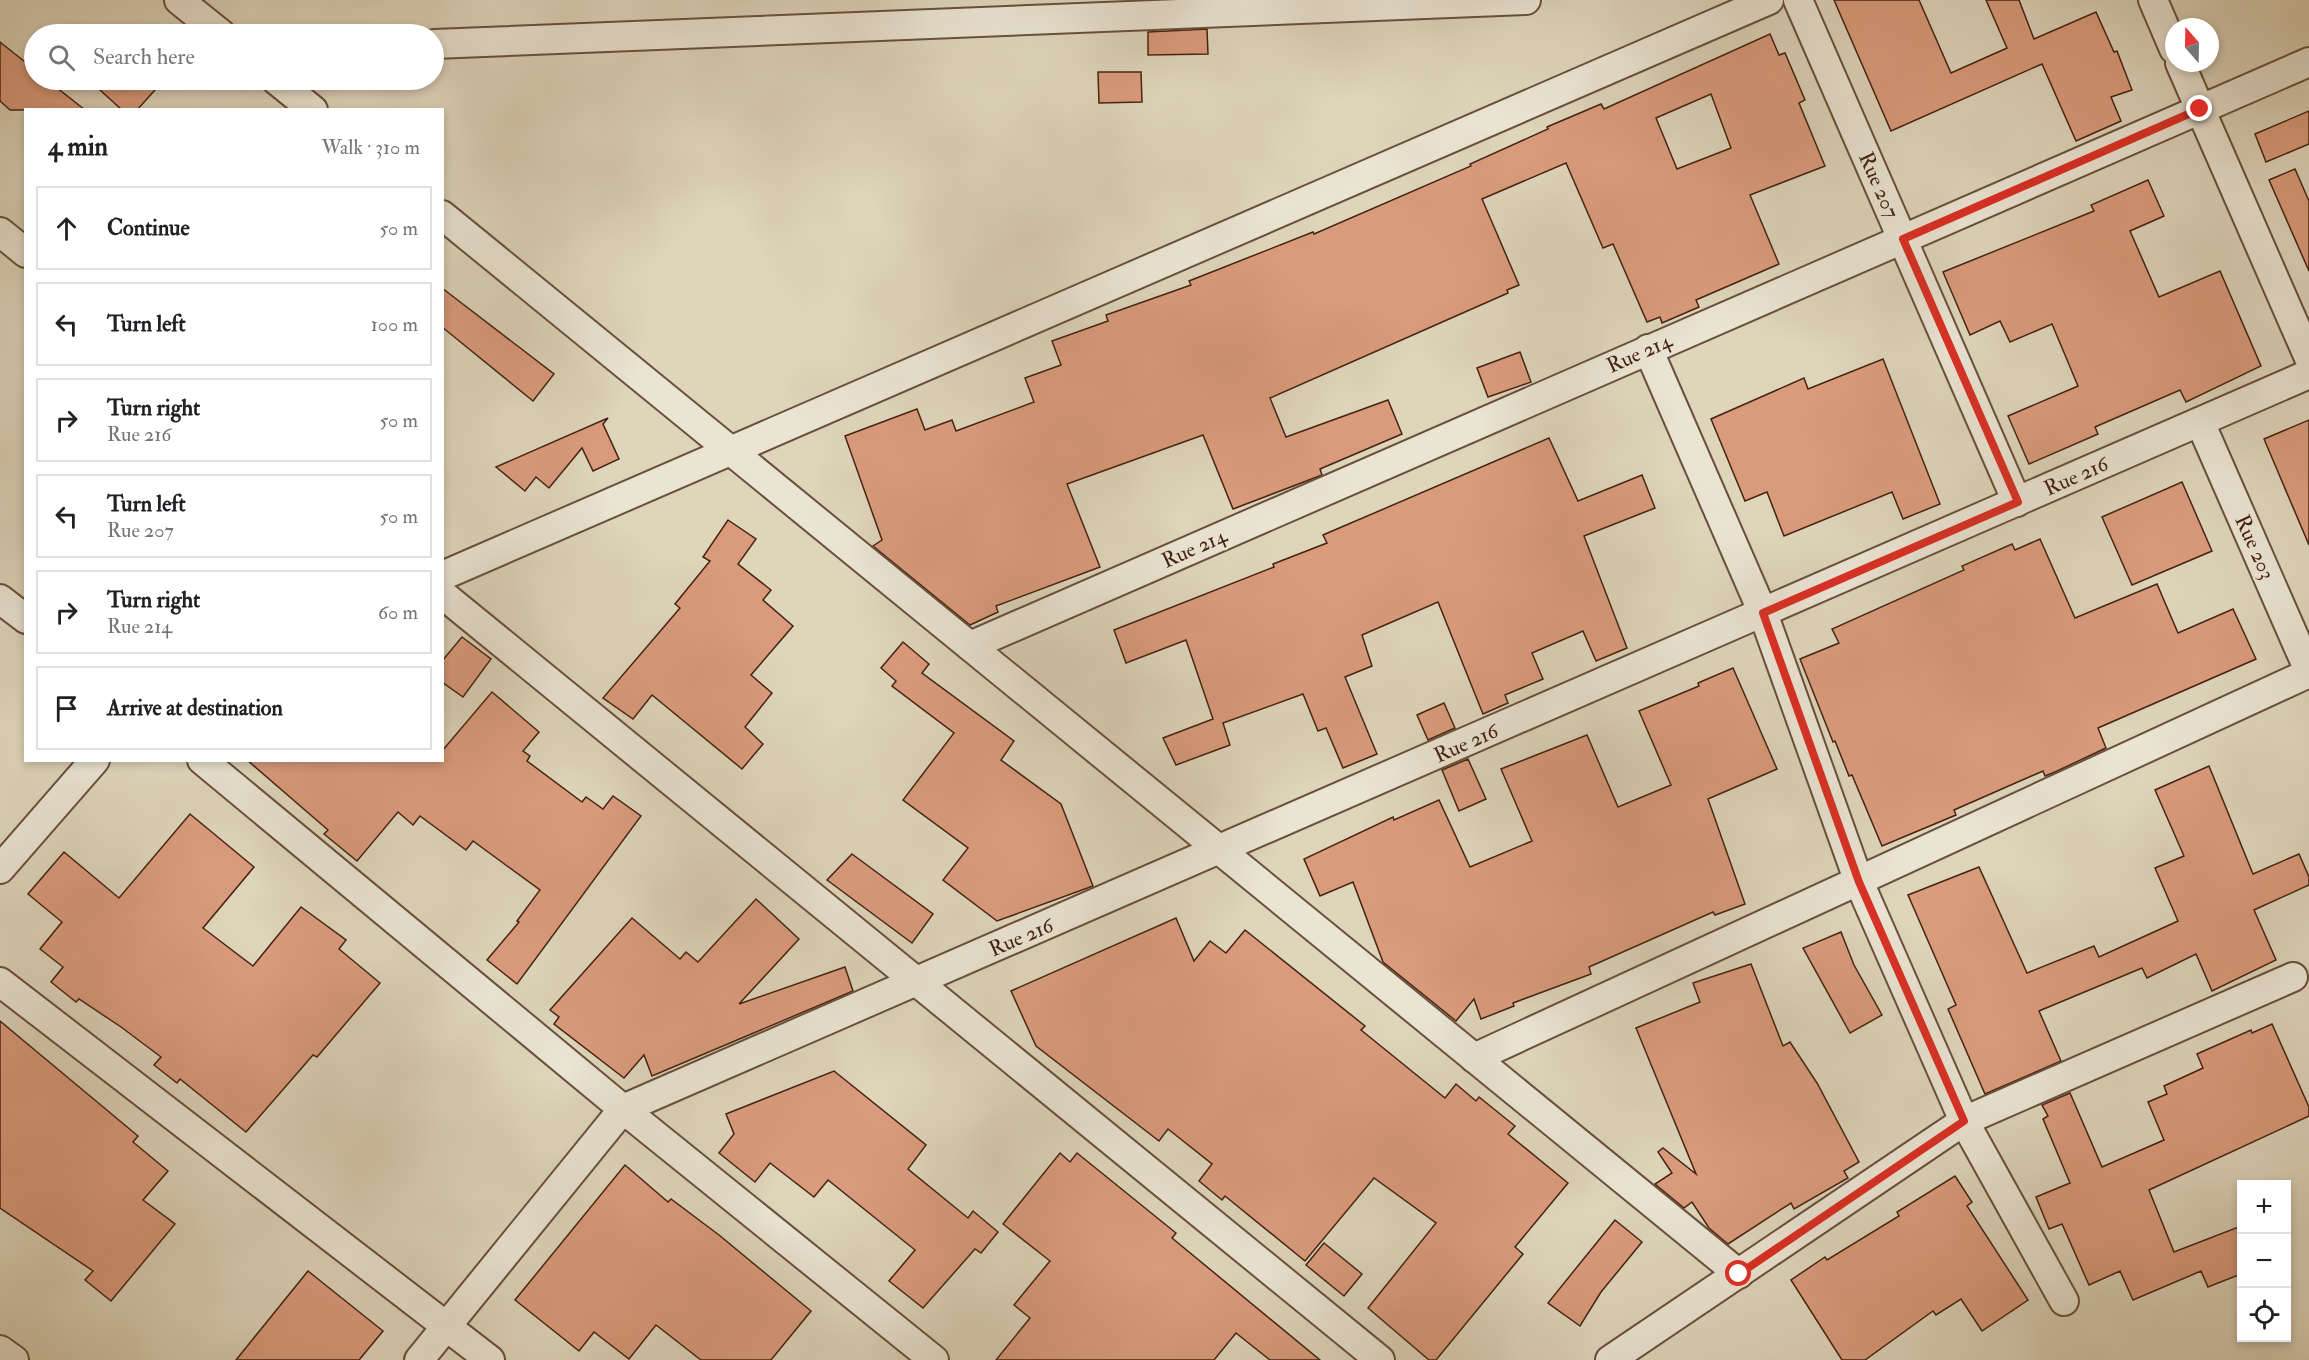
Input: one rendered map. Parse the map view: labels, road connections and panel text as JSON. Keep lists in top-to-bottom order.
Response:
{
  "streets": {
    "street": [
      "Rue 207",
      "Rue 214",
      "Rue 216",
      "Rue 203"
    ]
  },
  "crossings": [
    ["Rue 207", "Rue 214"],
    ["Rue 207", "Rue 216"],
    ["Rue 216", "Rue 203"]
  ],
  "north": "top",
  "page": {
    "search": "Search here",
    "heading": ["4 min", "Walk · 310 m"],
    "list": [
      ["Continue", "50 m"],
      ["Turn left", "100 m"],
      ["Turn right", "Rue 216", "50 m"],
      ["Turn left", "Rue 207", "50 m"],
      ["Turn right", "Rue 214", "60 m"],
      "Arrive at destination"
    ],
    "map_buttons": ["+", "−"]
  }
}
